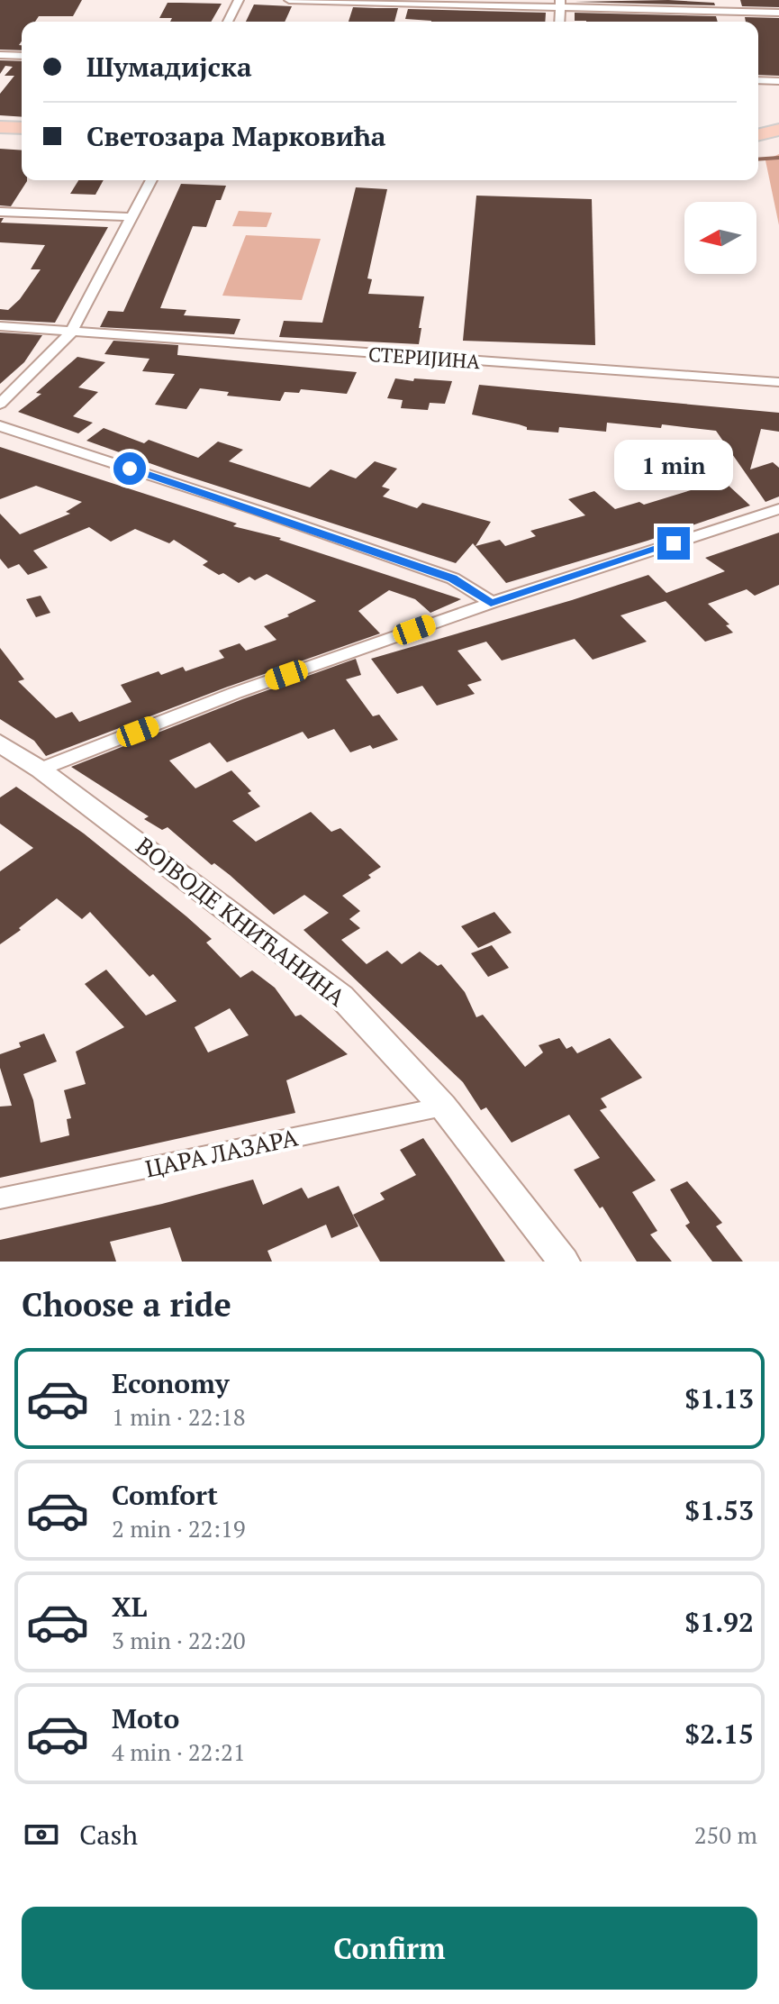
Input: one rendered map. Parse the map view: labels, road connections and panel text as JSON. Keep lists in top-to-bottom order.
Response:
{
  "streets": {
    "street": ["СТЕРИЈИНА", "ВОЈВОДЕ КНИЋАНИНА", "ЦАРА ЛАЗАРА"]
  },
  "crossings": [
    ["ВОЈВОДЕ КНИЋАНИНА", "ЦАРА ЛАЗАРА"]
  ],
  "north": "left",
  "page": {
    "banner": ["Шумадијска", "Светозара Марковића"],
    "bubble": "1 min",
    "heading": "Choose a ride",
    "list": [
      {
        "name": "Economy",
        "note": "1 min · 22:18",
        "value": "$1.13"
      },
      {
        "name": "Comfort",
        "note": "2 min · 22:19",
        "value": "$1.53"
      },
      {
        "name": "XL",
        "note": "3 min · 22:20",
        "value": "$1.92"
      },
      {
        "name": "Moto",
        "note": "4 min · 22:21",
        "value": "$2.15"
      }
    ],
    "pay": ["Cash", "250 m"],
    "buttons": "Confirm"
  }
}
